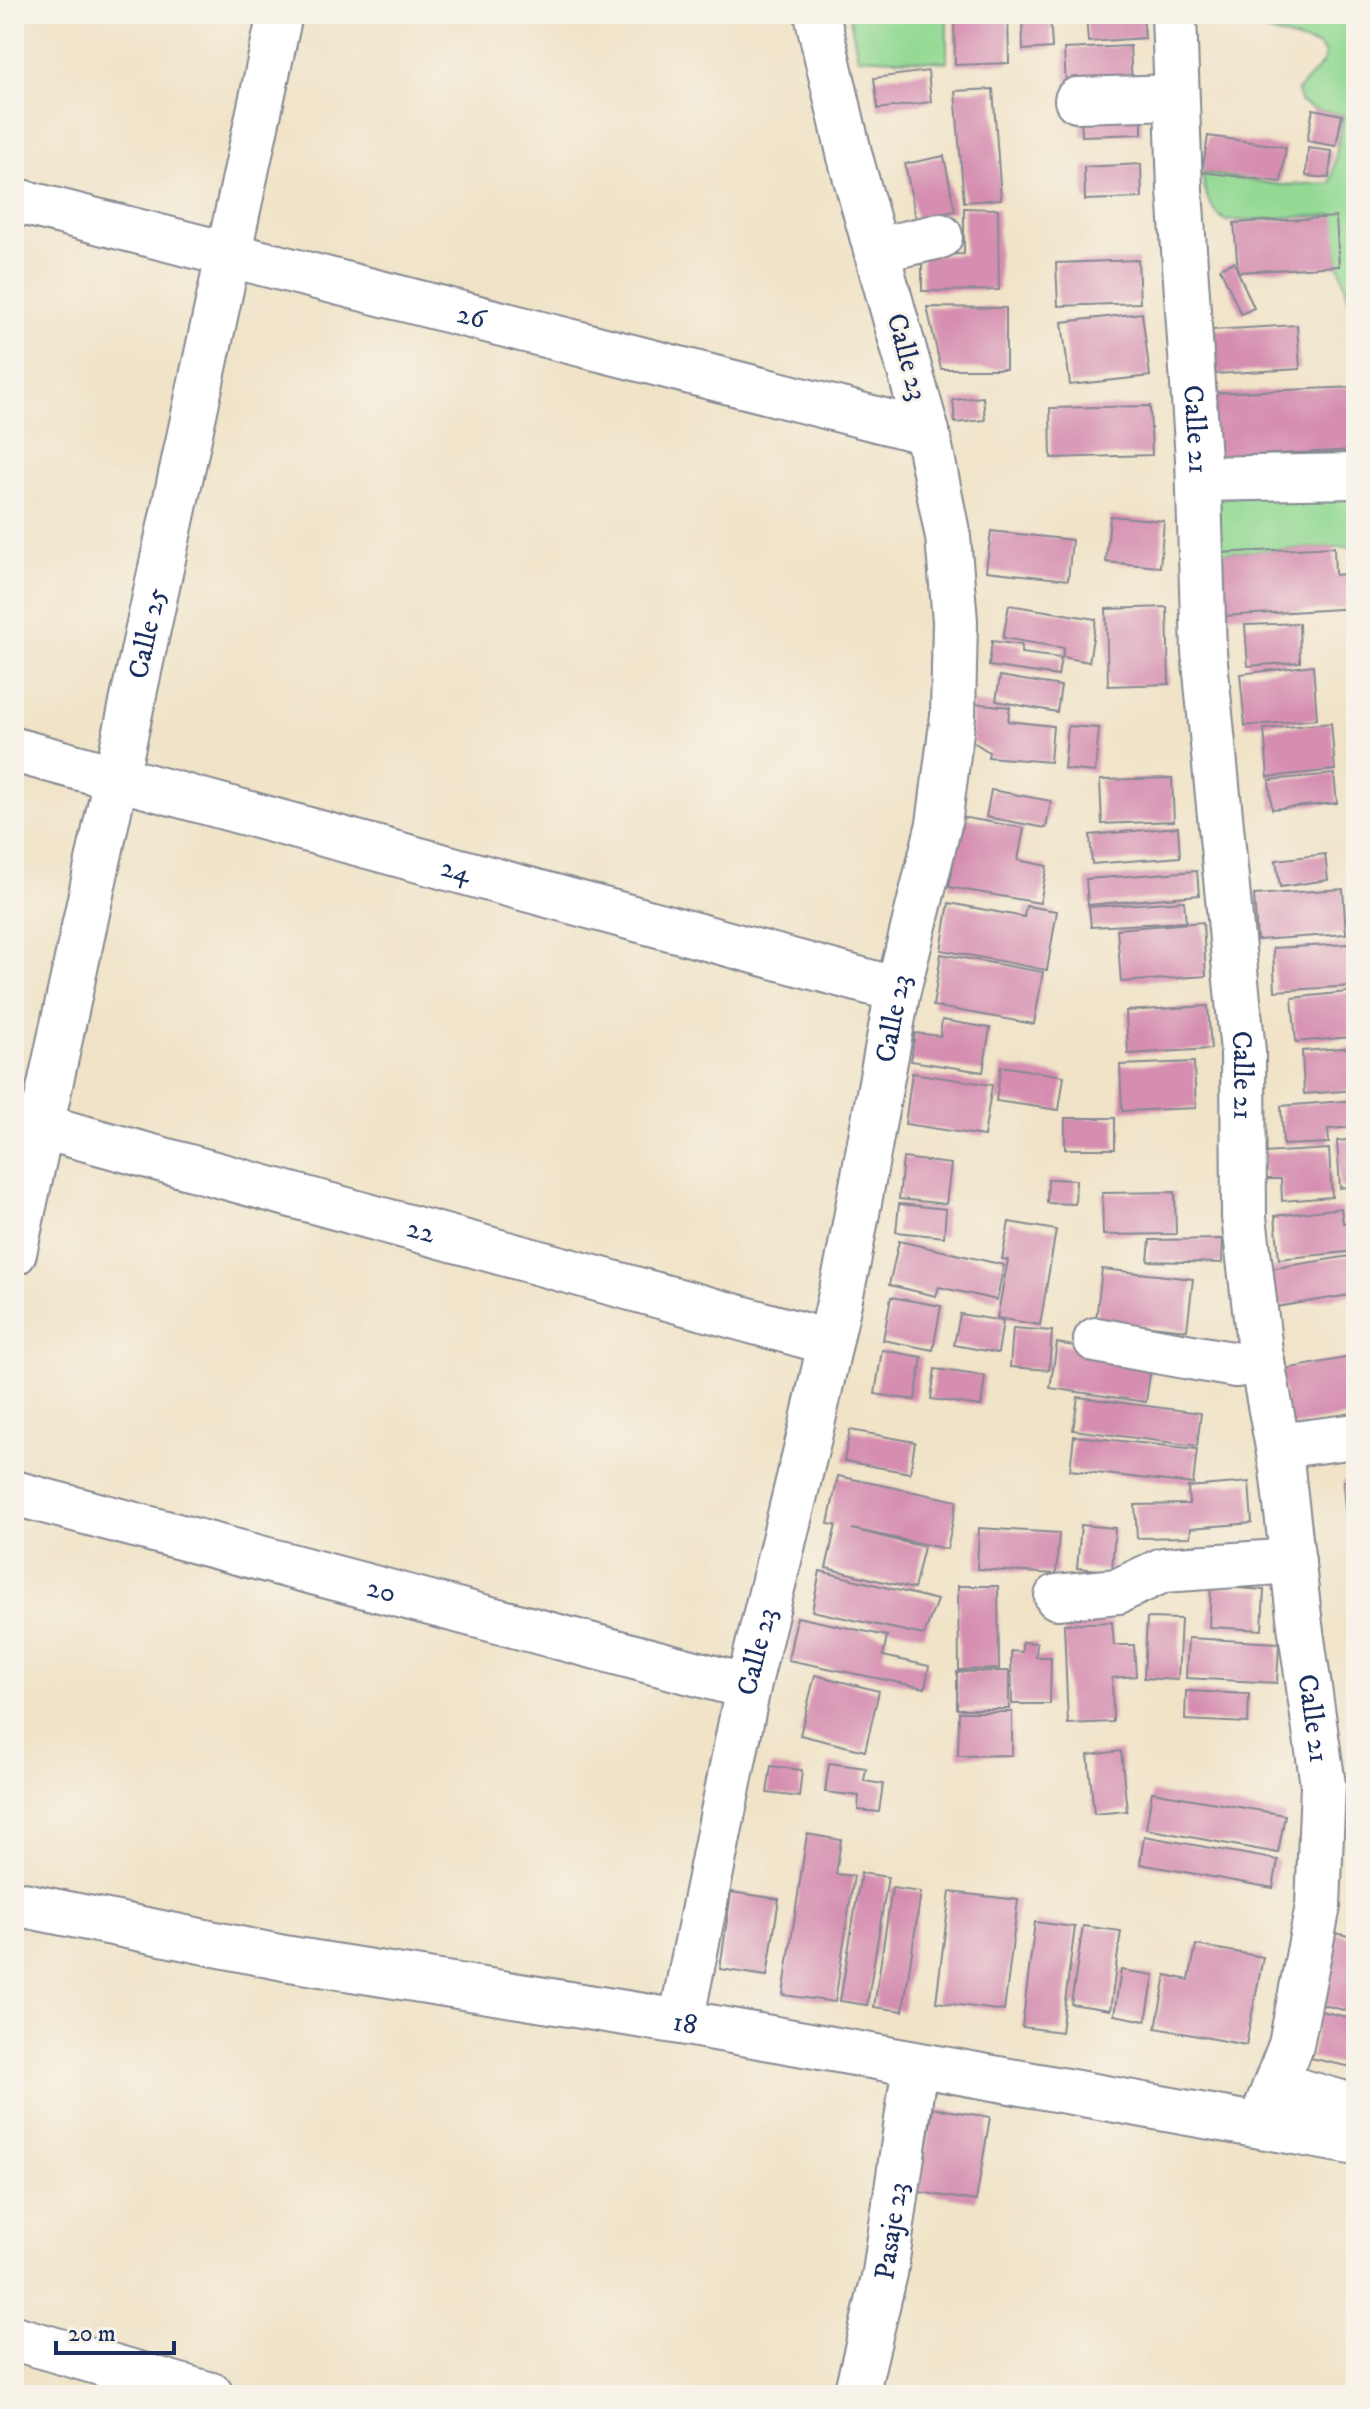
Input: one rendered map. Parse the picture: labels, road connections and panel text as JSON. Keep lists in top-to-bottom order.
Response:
{
  "streets": {
    "street": [
      "26",
      "Calle 23",
      "Calle 21",
      "Calle 25",
      "24",
      "22",
      "20",
      "18",
      "Pasaje 23"
    ]
  },
  "crossings": [
    ["26", "Calle 23"],
    ["26", "Calle 25"],
    ["Calle 23", "24"],
    ["Calle 23", "22"],
    ["Calle 23", "20"],
    ["Calle 23", "18"],
    ["Calle 21", "18"],
    ["Calle 25", "24"],
    ["Calle 25", "22"],
    ["18", "Pasaje 23"]
  ],
  "scale_bar": "20 m"
}
